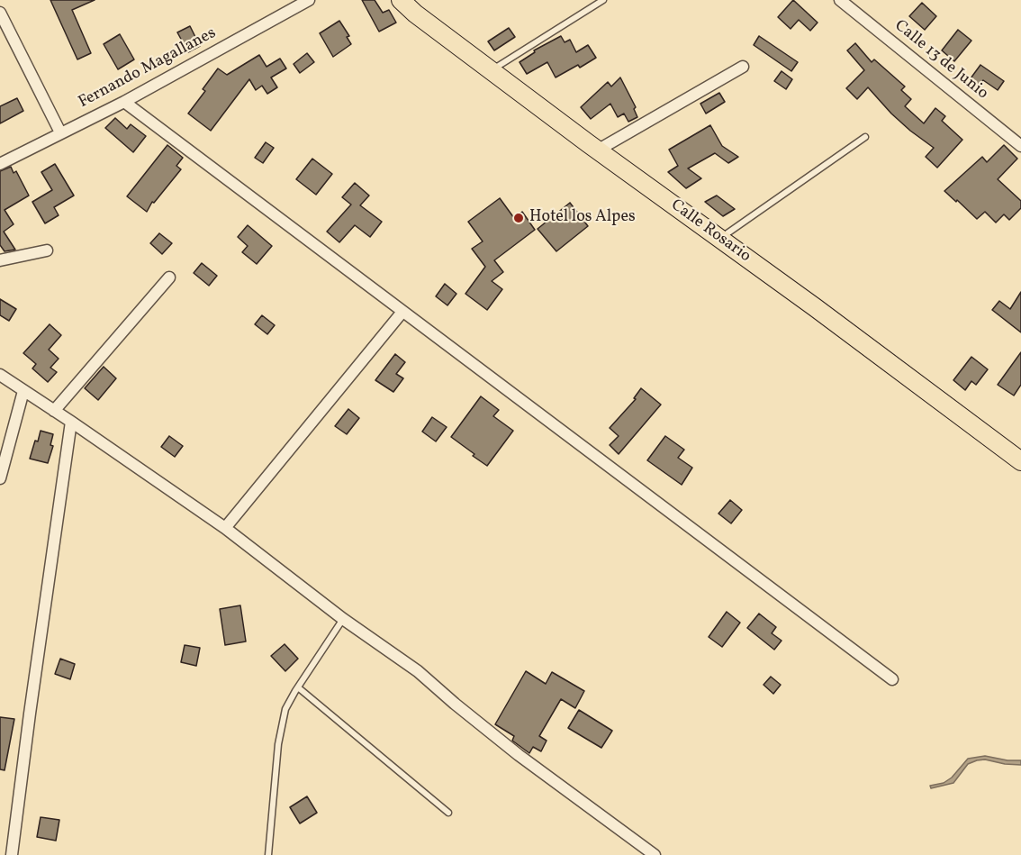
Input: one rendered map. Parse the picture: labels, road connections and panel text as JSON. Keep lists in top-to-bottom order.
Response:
{
  "streets": {
    "main road": ["Calle Rosario"],
    "street": ["Calle 13 de Junio", "Fernando Magallanes"]
  },
  "places": ["Hotel los Alpes"]
}
